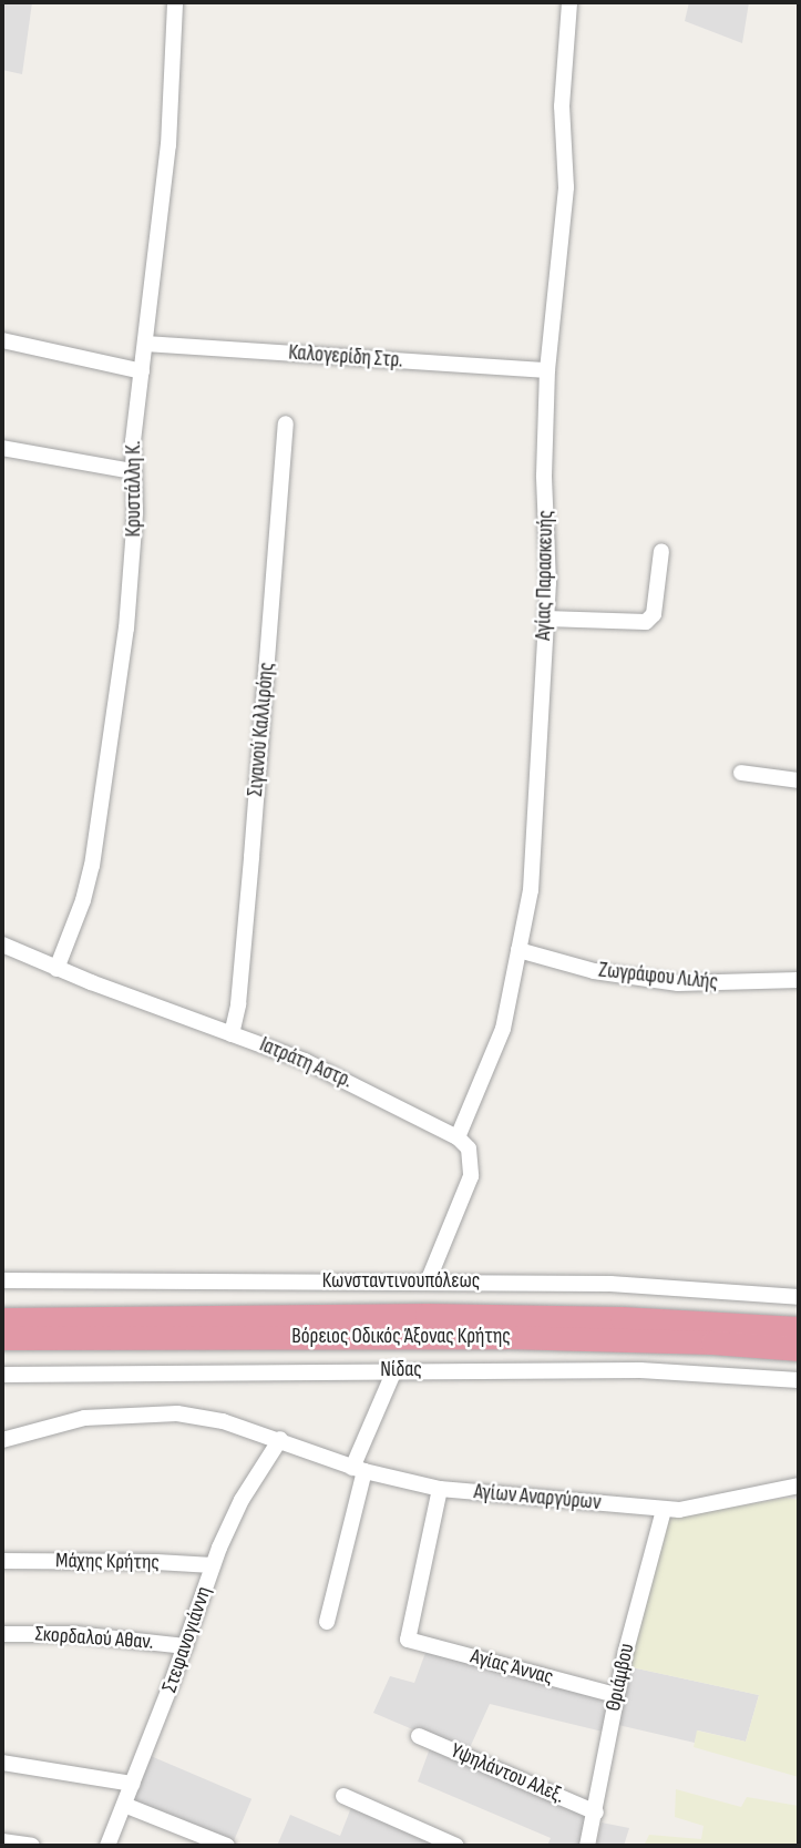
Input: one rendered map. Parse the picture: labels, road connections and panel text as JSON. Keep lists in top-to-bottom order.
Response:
{
  "streets": {
    "highway": ["Βόρειος Οδικός Άξονας Κρήτης"],
    "street": [
      "Καλογερίδη Στρ.",
      "Κρυστάλλη Κ.",
      "Αγίας Παρασκευής",
      "Σιγανού Καλλιρόης",
      "Ζωγράφου Λιλής",
      "Ιατράτη Αστρ.",
      "Κωνσταντινουπόλεως",
      "Νίδας",
      "Αγίων Αναργύρων",
      "Μάχης Κρήτης",
      "Σκορδαλού Αθαν.",
      "Στεφανογιάννη",
      "Αγίας Άννας",
      "Θριάμβου",
      "Υψηλάντου Αλεξ."
    ]
  },
  "crossings": [
    ["Καλογερίδη Στρ.", "Κρυστάλλη Κ."],
    ["Καλογερίδη Στρ.", "Αγίας Παρασκευής"],
    ["Κρυστάλλη Κ.", "Ιατράτη Αστρ."],
    ["Αγίας Παρασκευής", "Ζωγράφου Λιλής"],
    ["Αγίας Παρασκευής", "Ιατράτη Αστρ."],
    ["Σιγανού Καλλιρόης", "Ιατράτη Αστρ."],
    ["Αγίων Αναργύρων", "Στεφανογιάννη"],
    ["Αγίων Αναργύρων", "Αγίας Άννας"],
    ["Αγίων Αναργύρων", "Θριάμβου"],
    ["Μάχης Κρήτης", "Στεφανογιάννη"],
    ["Σκορδαλού Αθαν.", "Στεφανογιάννη"],
    ["Αγίας Άννας", "Θριάμβου"],
    ["Θριάμβου", "Υψηλάντου Αλεξ."]
  ]
}
